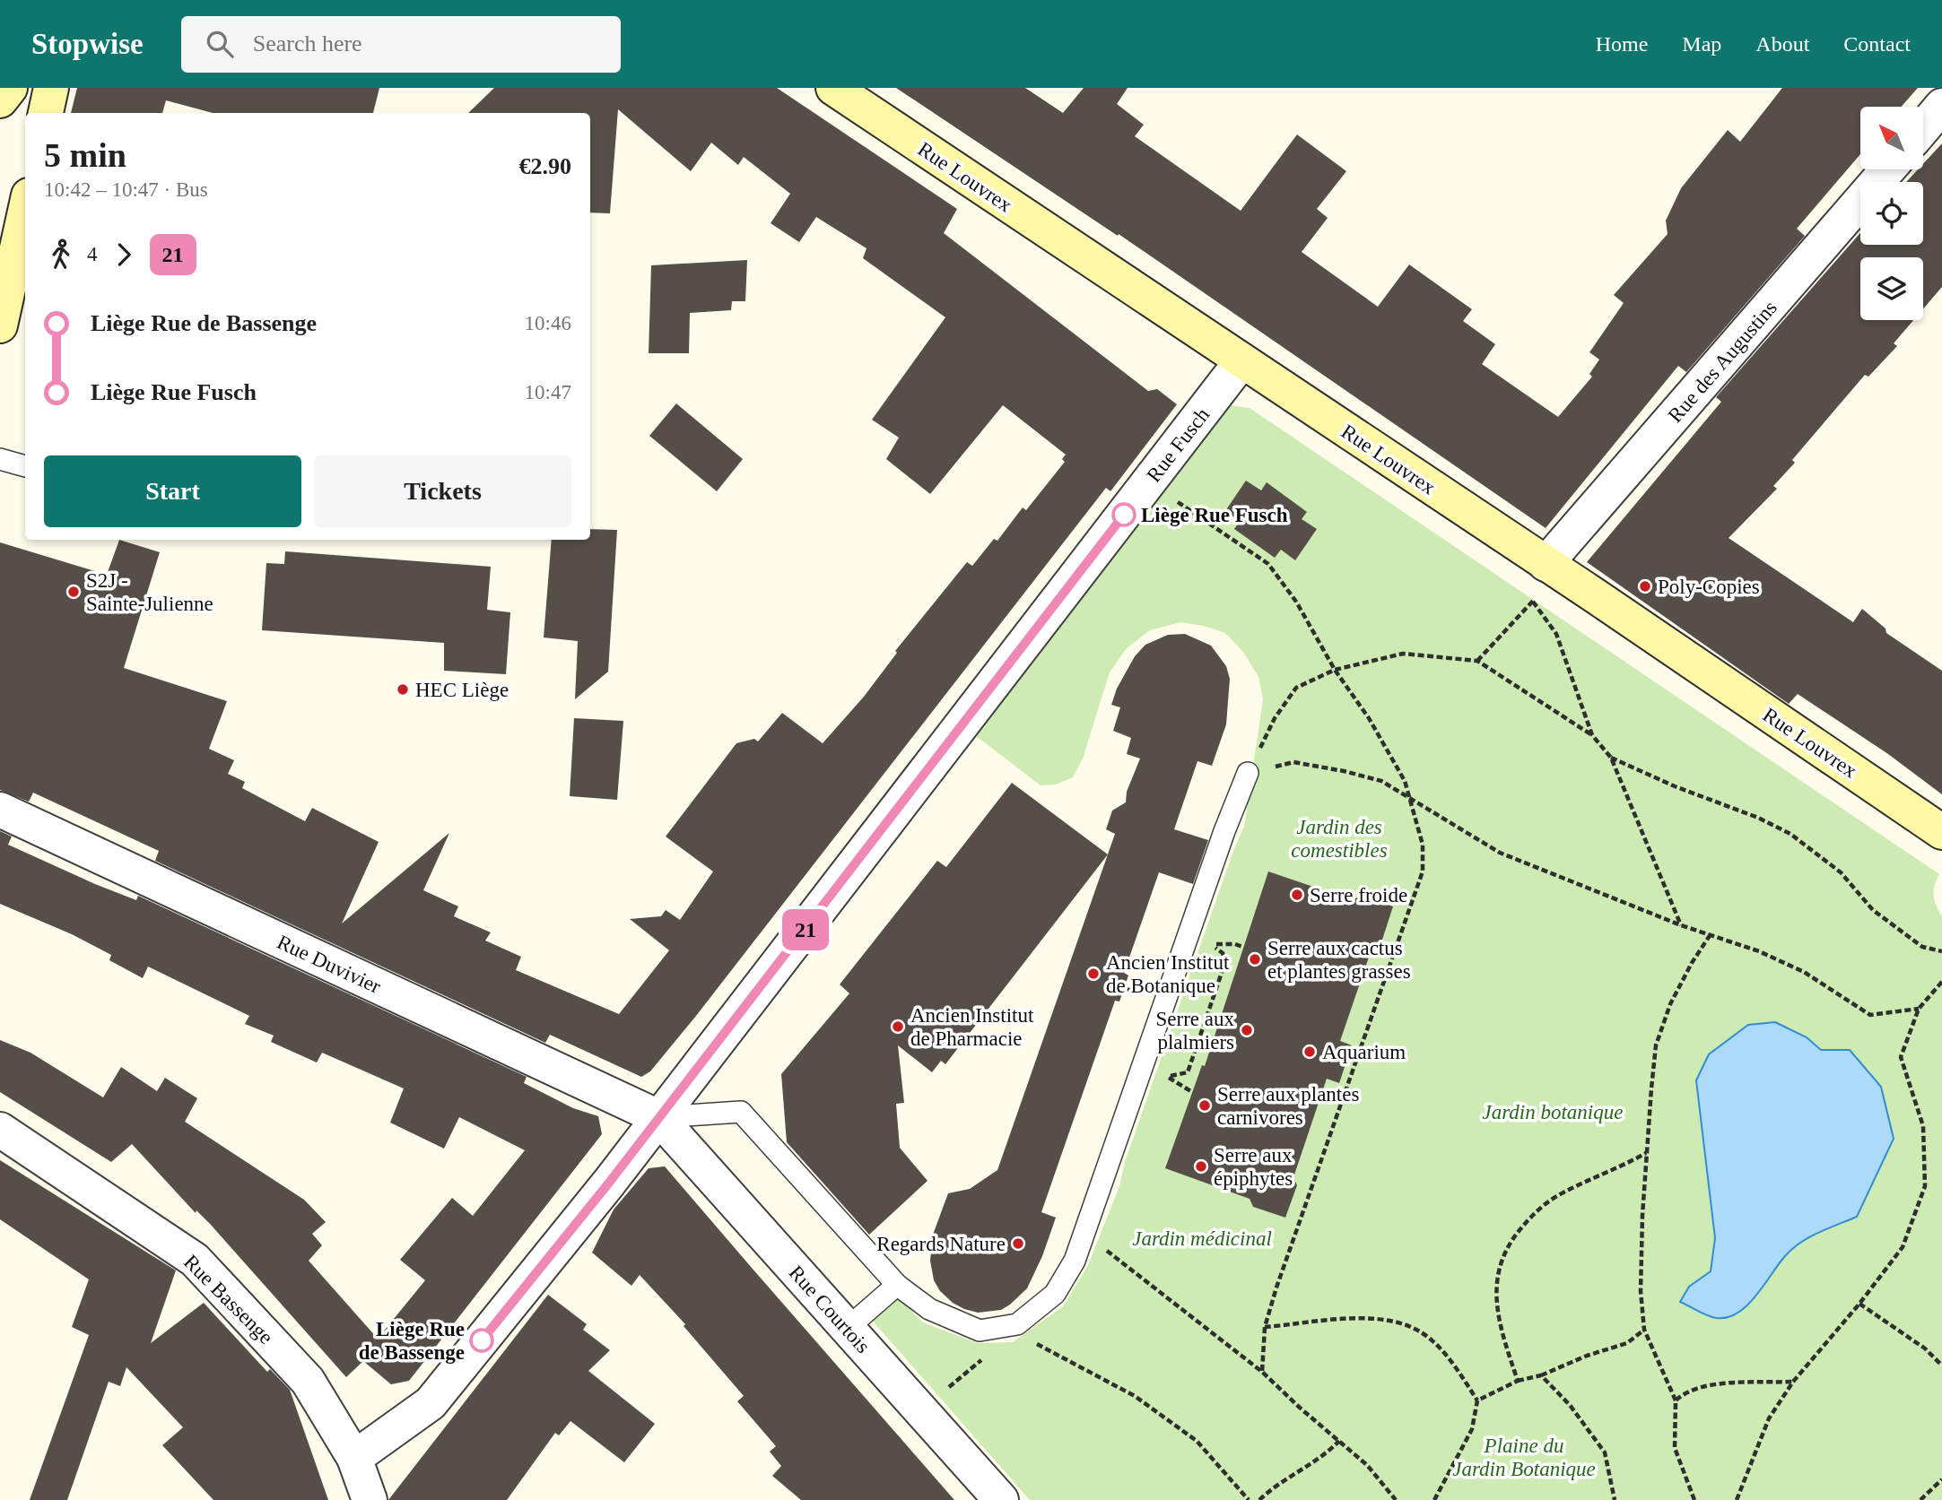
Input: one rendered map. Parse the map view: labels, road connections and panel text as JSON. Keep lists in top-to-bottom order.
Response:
{
  "streets": {
    "street": [
      "Rue Louvrex",
      "Rue des Augustins",
      "Rue Fusch",
      "Rue Duvivier",
      "Rue Bassenge",
      "Rue Courtois"
    ]
  },
  "crossings": [
    ["Rue Louvrex", "Rue des Augustins"],
    ["Rue Louvrex", "Rue Fusch"],
    ["Rue Fusch", "Rue Duvivier"],
    ["Rue Fusch", "Rue Bassenge"],
    ["Rue Fusch", "Rue Courtois"],
    ["Rue Duvivier", "Rue Courtois"]
  ],
  "parks": [
    "Jardin des comestibles",
    "Jardin botanique",
    "Jardin médicinal",
    "Plaine du Jardin Botanique"
  ],
  "places": [
    "Liège Rue Fusch",
    "Poly-Copies",
    "S2J - Sainte-Julienne",
    "HEC Liège",
    "Serre froide",
    "Serre aux cactus et plantes grasses",
    "Ancien Institut de Botanique",
    "Ancien Institut de Pharmacie",
    "Serre aux plalmiers",
    "Aquarium",
    "Serre aux plantes carnivores",
    "Serre aux épiphytes",
    "Regards Nature",
    "Liège Rue de Bassenge"
  ],
  "lines": ["bus line 21"],
  "north": "top left",
  "page": {
    "header": "Stopwise",
    "search": "Search here",
    "nav": [
      "Home",
      "Map",
      "About",
      "Contact"
    ],
    "on_map": "21",
    "heading": ["5 min", "10:42 – 10:47 · Bus", "€2.90"],
    "legs": ["4", "21"],
    "list": [
      {
        "name": "Liège Rue de Bassenge",
        "value": "10:46"
      },
      {
        "name": "Liège Rue Fusch",
        "value": "10:47"
      }
    ],
    "buttons": ["Start", "Tickets"]
  }
}
